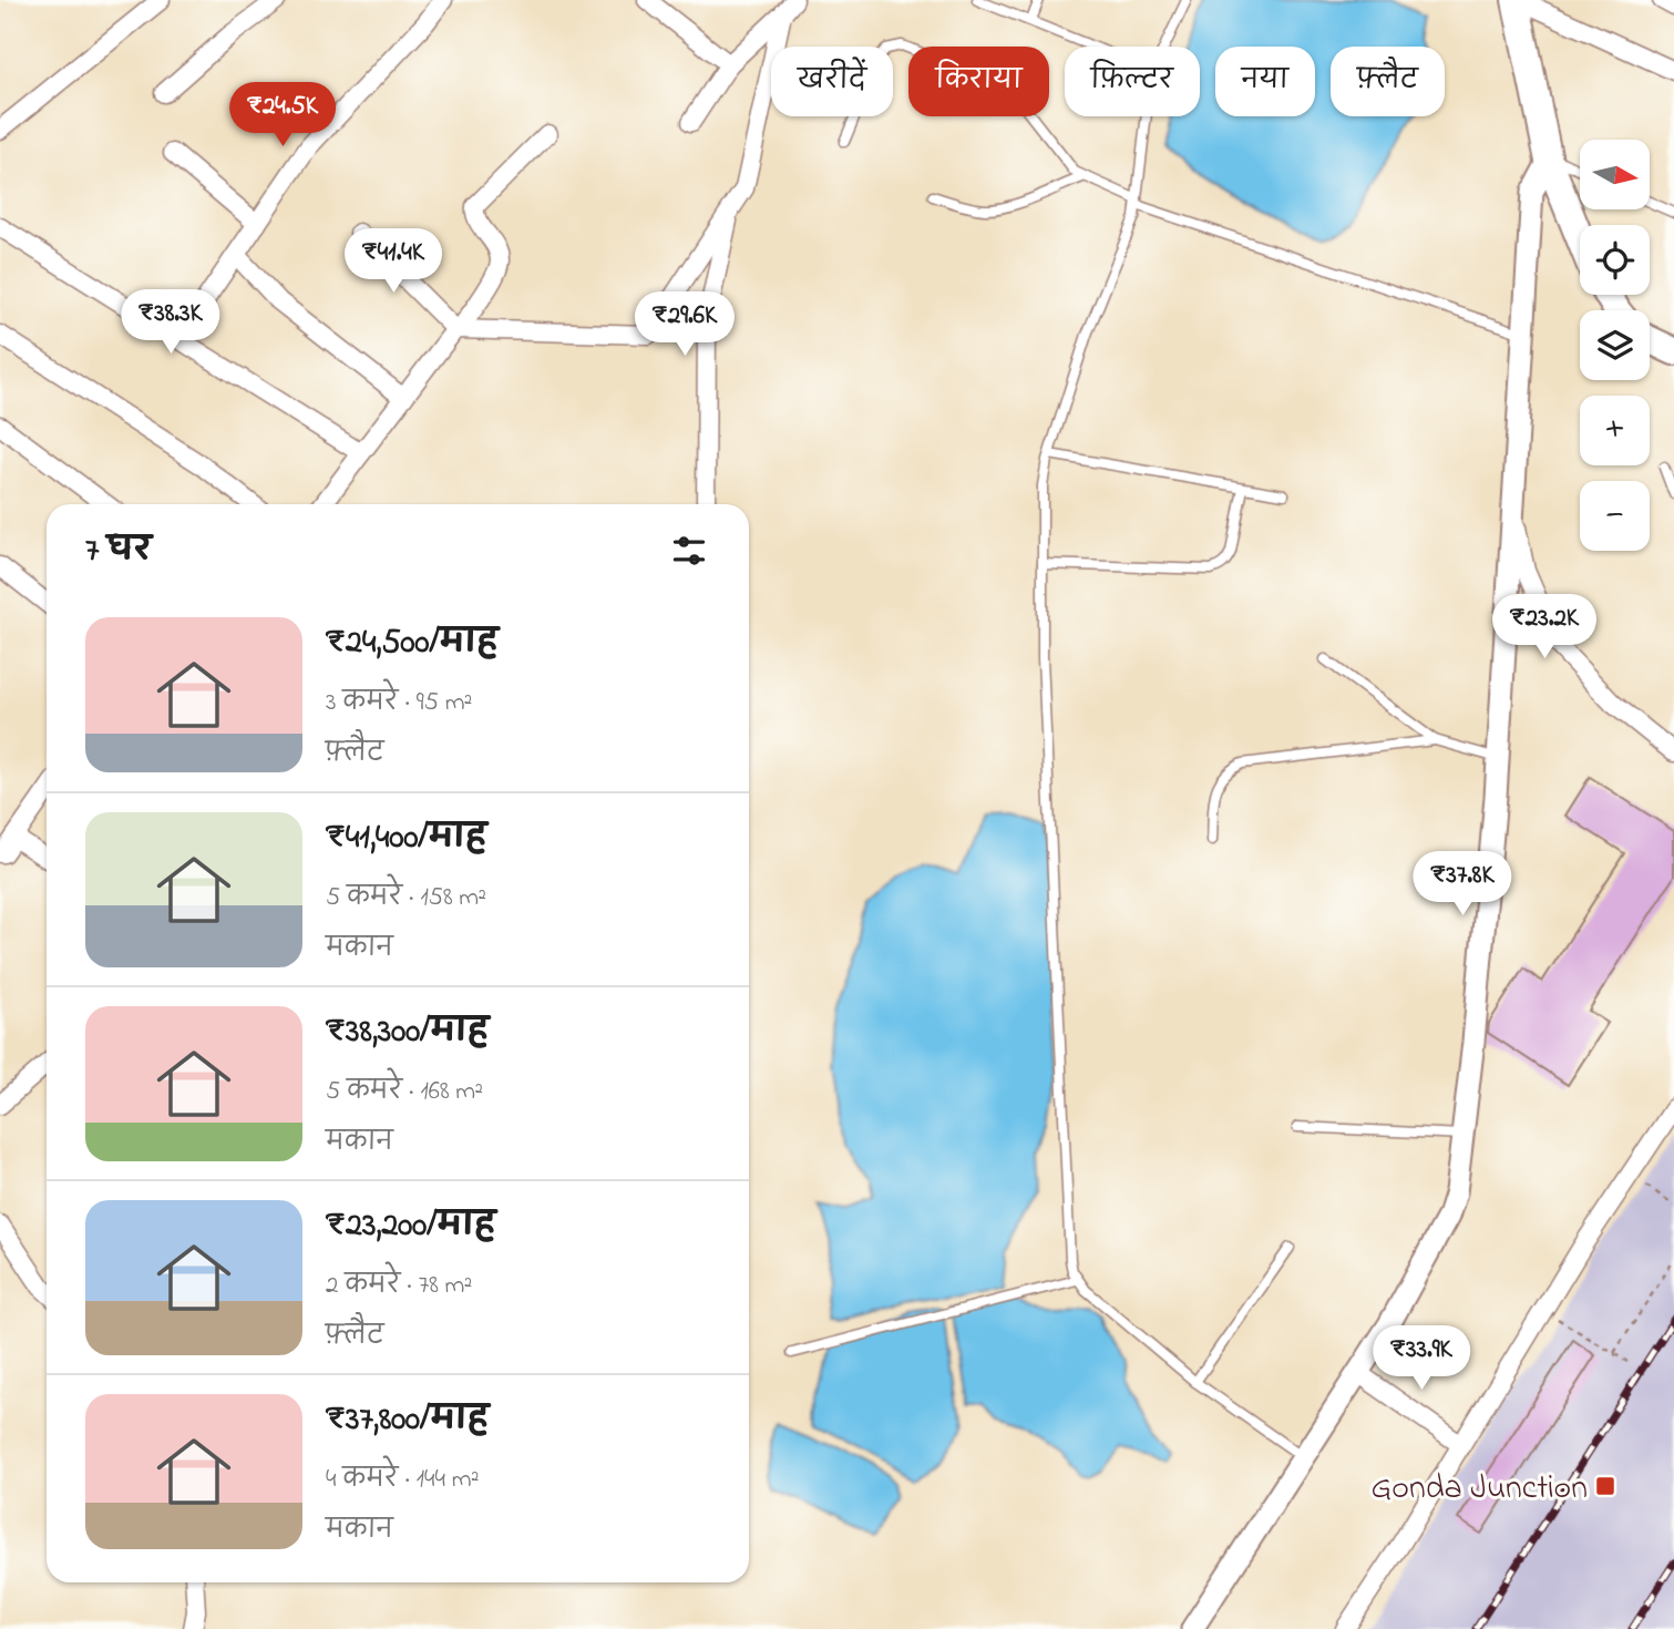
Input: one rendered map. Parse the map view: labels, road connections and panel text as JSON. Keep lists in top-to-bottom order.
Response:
{
  "places": {
    "transit": ["Gonda Junction"]
  },
  "north": "right",
  "page": {
    "chip": [
      "खरीदें",
      "किराया",
      "फ़िल्टर",
      "नया",
      "फ़्लैट"
    ],
    "price": [
      "₹24.5K",
      "₹41.4K",
      "₹38.3K",
      "₹29.6K",
      "₹23.2K",
      "₹37.8K",
      "₹33.9K"
    ],
    "map_buttons": ["+", "−"],
    "heading": "7 घर",
    "list": [
      {
        "name": "₹24,500/माह",
        "note": "3 कमरे · 95 m² · फ़्लैट"
      },
      {
        "name": "₹41,400/माह",
        "note": "5 कमरे · 158 m² · मकान"
      },
      {
        "name": "₹38,300/माह",
        "note": "5 कमरे · 168 m² · मकान"
      },
      {
        "name": "₹23,200/माह",
        "note": "2 कमरे · 78 m² · फ़्लैट"
      },
      {
        "name": "₹37,800/माह",
        "note": "4 कमरे · 144 m² · मकान"
      }
    ]
  }
}
